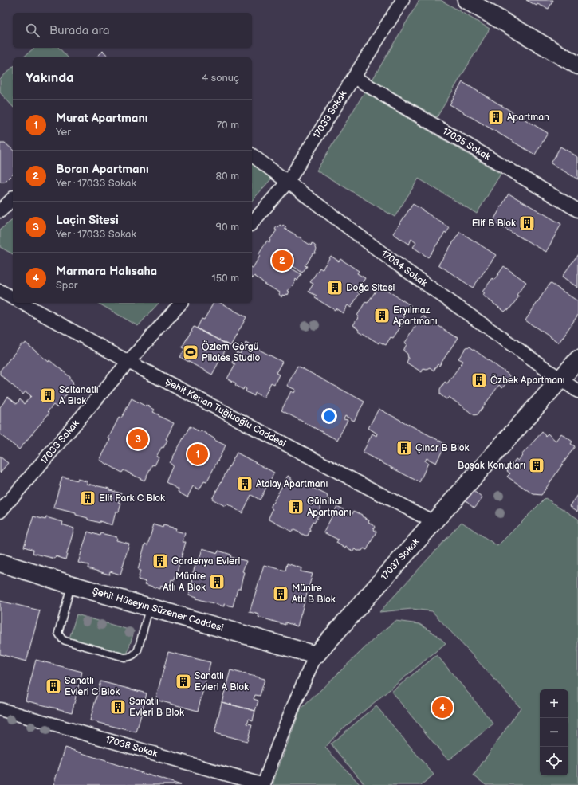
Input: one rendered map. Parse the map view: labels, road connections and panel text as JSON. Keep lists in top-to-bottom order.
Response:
{
  "streets": {
    "street": [
      "17033 Sokak",
      "17035 Sokak",
      "17034 Sokak",
      "Şehit Kenan Tuğluoğlu Caddesi",
      "17037 Sokak",
      "Şehit Hüseyin Süzener Caddesi",
      "17038 Sokak"
    ]
  },
  "crossings": [
    ["17033 Sokak", "17035 Sokak"],
    ["17033 Sokak", "17034 Sokak"],
    ["17033 Sokak", "Şehit Kenan Tuğluoğlu Caddesi"],
    ["17034 Sokak", "17037 Sokak"],
    ["Şehit Kenan Tuğluoğlu Caddesi", "17037 Sokak"],
    ["17037 Sokak", "Şehit Hüseyin Süzener Caddesi"],
    ["17037 Sokak", "17038 Sokak"]
  ],
  "places": {
    "building": [
      "Apartman",
      "Elif B Blok",
      "Doğa Sitesi",
      "Eryılmaz Apartmanı",
      "Özbek Apartmanı",
      "Saltanatlı A Blok",
      "Çınar B Blok",
      "Başak Konutları",
      "Atalay Apartmanı",
      "Elit Park C Blok",
      "Gülnihal Apartmanı",
      "Gardenya Evleri",
      "Münire Atlı A Blok",
      "Münire Atlı B Blok",
      "Sanatlı Evleri A Blok",
      "Sanatlı Evleri C Blok",
      "Sanatlı Evleri B Blok"
    ],
    "sports": ["Özlem Görgü Pilates Studio"]
  },
  "page": {
    "search": "Burada ara",
    "heading": ["Yakında", "4 sonuç"],
    "list": [
      {
        "mark": "1",
        "name": "Murat Apartmanı",
        "note": "Yer",
        "value": "70 m"
      },
      {
        "mark": "2",
        "name": "Boran Apartmanı",
        "note": "Yer · 17033 Sokak",
        "value": "80 m"
      },
      {
        "mark": "3",
        "name": "Laçin Sitesi",
        "note": "Yer · 17033 Sokak",
        "value": "90 m"
      },
      {
        "mark": "4",
        "name": "Marmara Halısaha",
        "note": "Spor",
        "value": "150 m"
      }
    ],
    "pins": [
      "2",
      "3",
      "1",
      "4"
    ],
    "map_buttons": ["+", "−"]
  }
}
